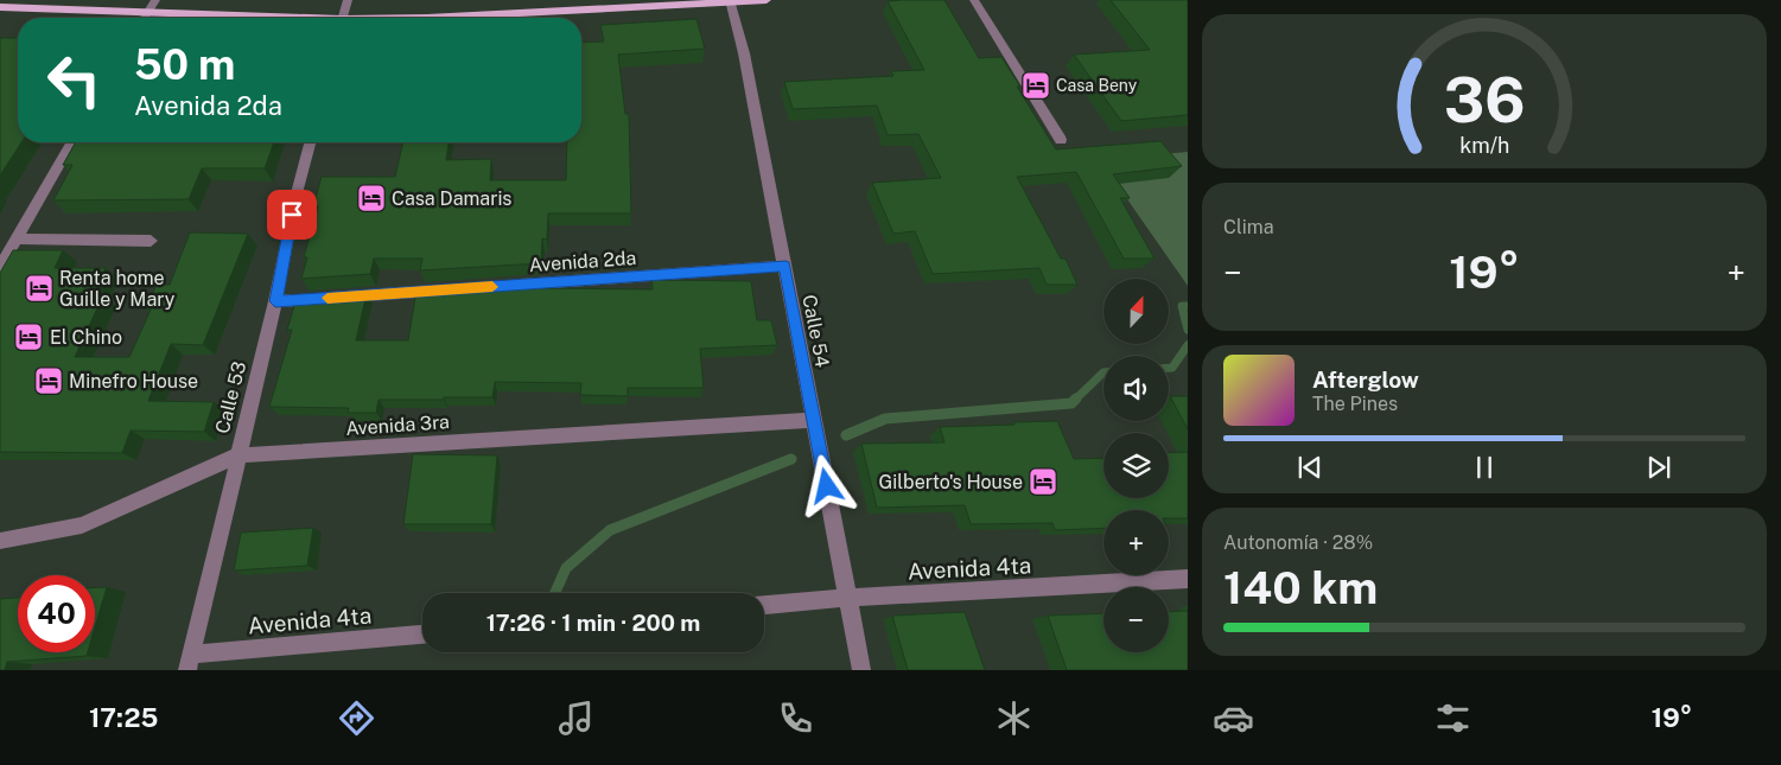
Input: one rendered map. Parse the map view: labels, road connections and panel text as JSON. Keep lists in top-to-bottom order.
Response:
{
  "streets": {
    "street": [
      "Avenida 2da",
      "Calle 54",
      "Calle 53",
      "Avenida 3ra",
      "Avenida 4ta"
    ]
  },
  "crossings": [
    ["Avenida 2da", "Calle 54"],
    ["Calle 54", "Avenida 3ra"],
    ["Calle 54", "Avenida 4ta"],
    ["Calle 53", "Avenida 3ra"],
    ["Calle 53", "Avenida 4ta"]
  ],
  "places": {
    "hotel": [
      "Casa Beny",
      "Casa Damaris",
      "Renta home Guille y Mary",
      "El Chino",
      "Minefro House",
      "Gilberto's House"
    ]
  },
  "north": "top",
  "page": {
    "turn": ["50 m", "Avenida 2da"],
    "tile": [
      "Clima",
      ["Autonomía · 28%", "140 km"]
    ],
    "heat": ["−", "19°", "+"],
    "map_buttons": ["+", "−"],
    "song": ["Afterglow", "The Pines"],
    "limit": "40",
    "trip": "17:26 · 1 min · 200 m",
    "tabs": ["17:25", "19°"],
    "gauge": ["36", "km/h"]
  }
}
